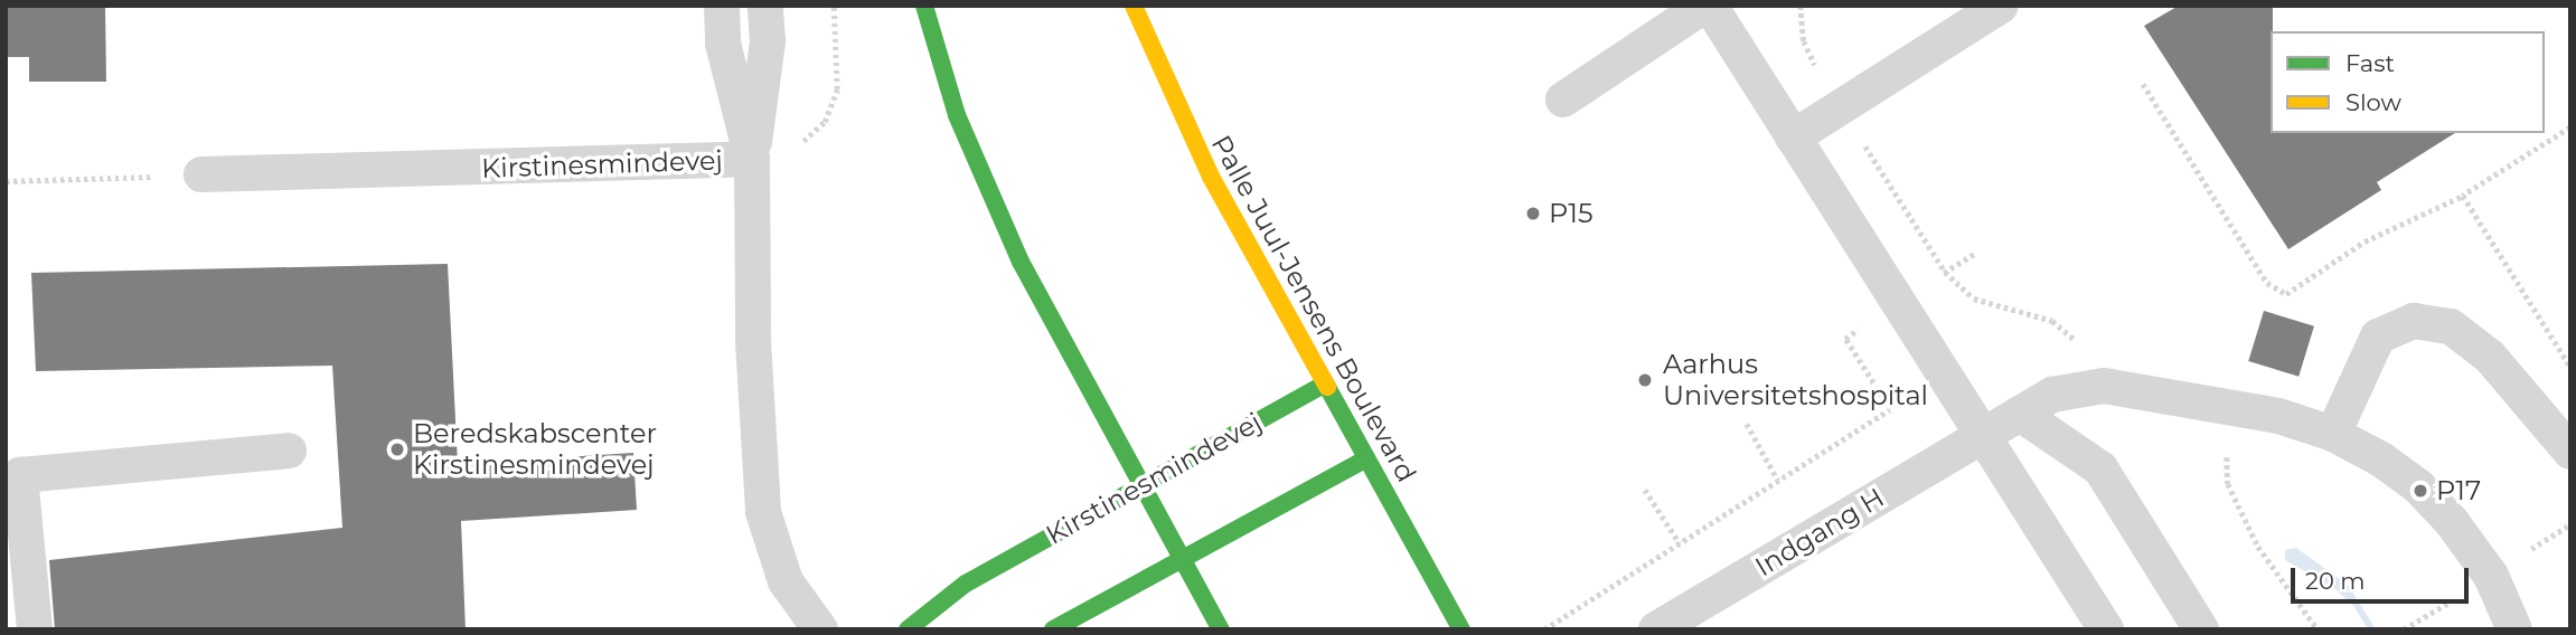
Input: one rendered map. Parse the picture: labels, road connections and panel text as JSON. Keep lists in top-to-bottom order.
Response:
{
  "streets": {
    "street": ["Kirstinesmindevej", "Palle Juul-Jensens Boulevard"],
    "lane": ["Indgang H"]
  },
  "crossings": [
    ["Kirstinesmindevej", "Palle Juul-Jensens Boulevard"]
  ],
  "places": [
    "P15",
    "Aarhus Universitetshospital",
    "Beredskabscenter Kirstinesmindevej",
    "P17"
  ],
  "legend": ["Fast", "Slow"],
  "scale_bar": "20 m"
}
